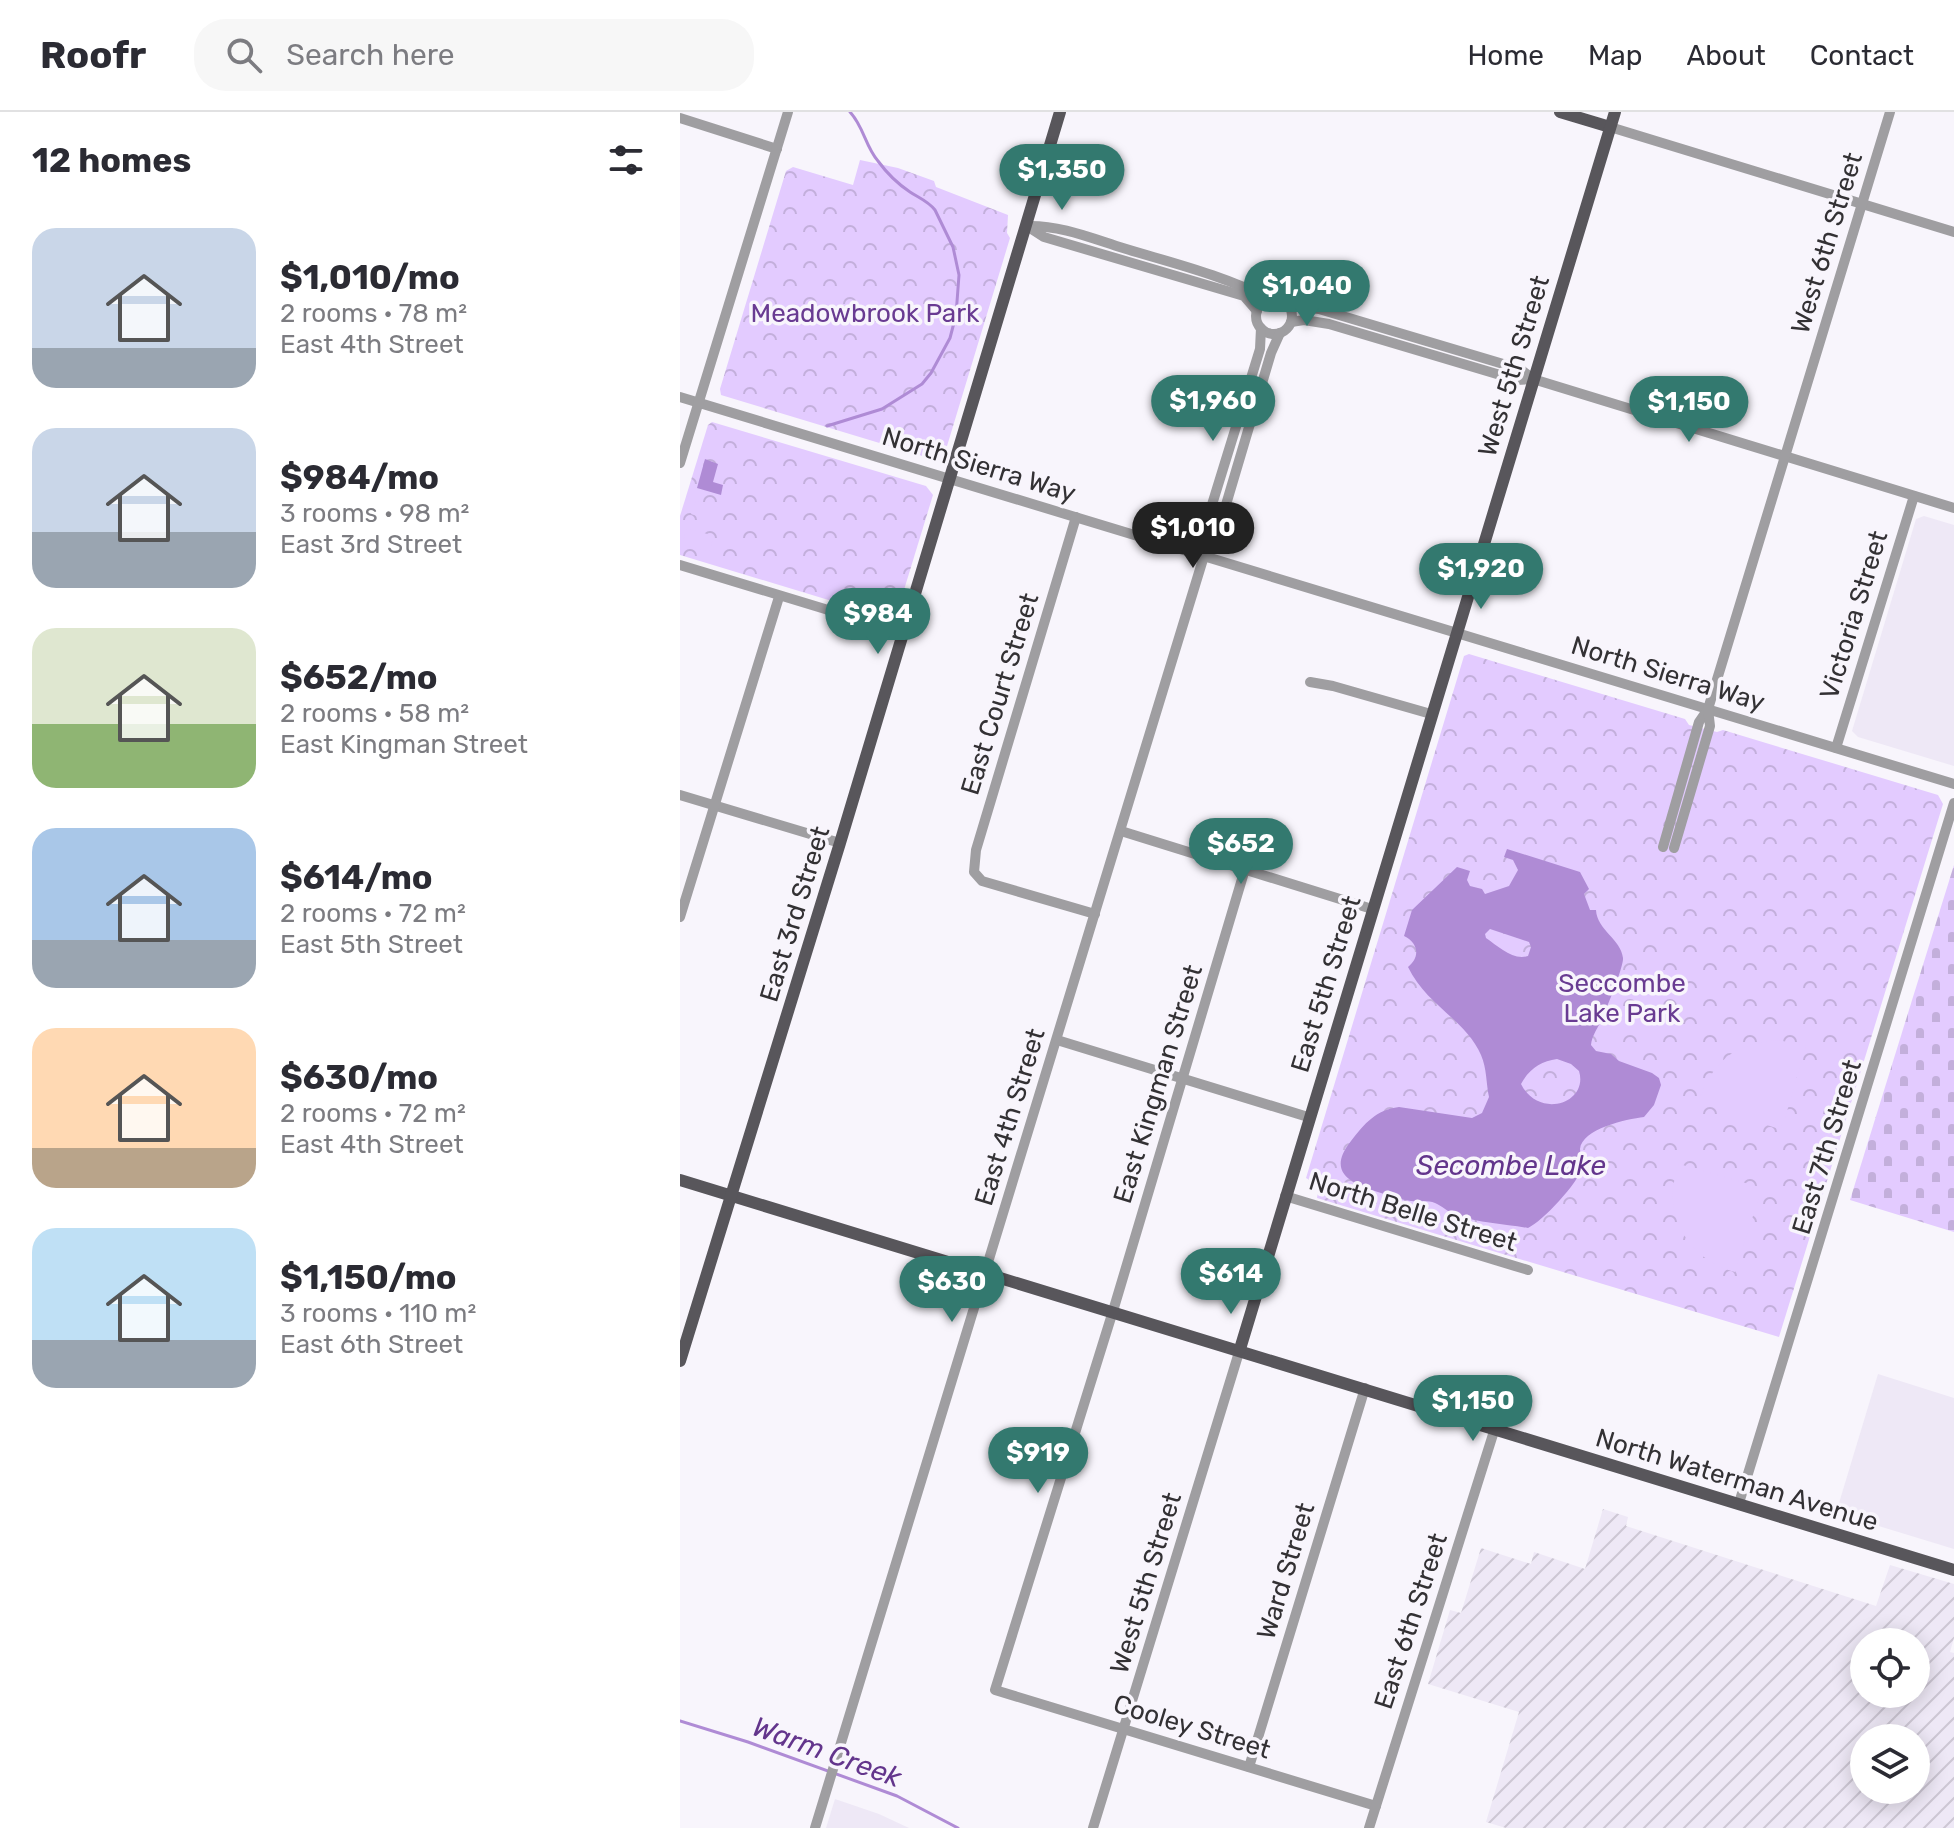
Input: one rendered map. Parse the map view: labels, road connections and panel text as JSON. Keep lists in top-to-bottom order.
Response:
{
  "streets": {
    "main road": [
      "West 5th Street",
      "East 3rd Street",
      "East 5th Street",
      "North Waterman Avenue"
    ],
    "street": [
      "West 6th Street",
      "North Sierra Way",
      "Victoria Street",
      "East Court Street",
      "East Kingman Street",
      "East 4th Street",
      "East 7th Street",
      "North Belle Street",
      "Ward Street",
      "East 6th Street",
      "Cooley Street"
    ]
  },
  "crossings": [
    ["West 6th Street", "North Sierra Way"],
    ["West 5th Street", "North Sierra Way"],
    ["West 5th Street", "East 5th Street"],
    ["West 5th Street", "North Waterman Avenue"],
    ["West 5th Street", "Cooley Street"],
    ["North Sierra Way", "Victoria Street"],
    ["North Sierra Way", "East Court Street"],
    ["North Sierra Way", "East 3rd Street"],
    ["North Sierra Way", "East 5th Street"],
    ["North Sierra Way", "East 4th Street"],
    ["East Court Street", "East 4th Street"],
    ["East 3rd Street", "North Waterman Avenue"],
    ["East 5th Street", "North Belle Street"],
    ["East 5th Street", "North Waterman Avenue"],
    ["East Kingman Street", "North Waterman Avenue"],
    ["East Kingman Street", "Cooley Street"],
    ["East 4th Street", "North Waterman Avenue"],
    ["East 7th Street", "North Waterman Avenue"],
    ["North Waterman Avenue", "Ward Street"],
    ["North Waterman Avenue", "East 6th Street"],
    ["Ward Street", "Cooley Street"],
    ["East 6th Street", "Cooley Street"]
  ],
  "water": ["Secombe Lake", "Warm Creek"],
  "parks": ["Meadowbrook Park", "Seccombe Lake Park"],
  "page": {
    "header": "Roofr",
    "search": "Search here",
    "nav": [
      "Home",
      "Map",
      "About",
      "Contact"
    ],
    "heading": "12 homes",
    "price": [
      "$1,350",
      "$1,040",
      "$1,960",
      "$1,150",
      "$1,010",
      "$1,920",
      "$984",
      "$652",
      "$614",
      "$630",
      "$1,150",
      "$919"
    ],
    "list": [
      {
        "name": "$1,010/mo",
        "note": "2 rooms · 78 m² · East 4th Street"
      },
      {
        "name": "$984/mo",
        "note": "3 rooms · 98 m² · East 3rd Street"
      },
      {
        "name": "$652/mo",
        "note": "2 rooms · 58 m² · East Kingman Street"
      },
      {
        "name": "$614/mo",
        "note": "2 rooms · 72 m² · East 5th Street"
      },
      {
        "name": "$630/mo",
        "note": "2 rooms · 72 m² · East 4th Street"
      },
      {
        "name": "$1,150/mo",
        "note": "3 rooms · 110 m² · East 6th Street"
      }
    ]
  }
}
